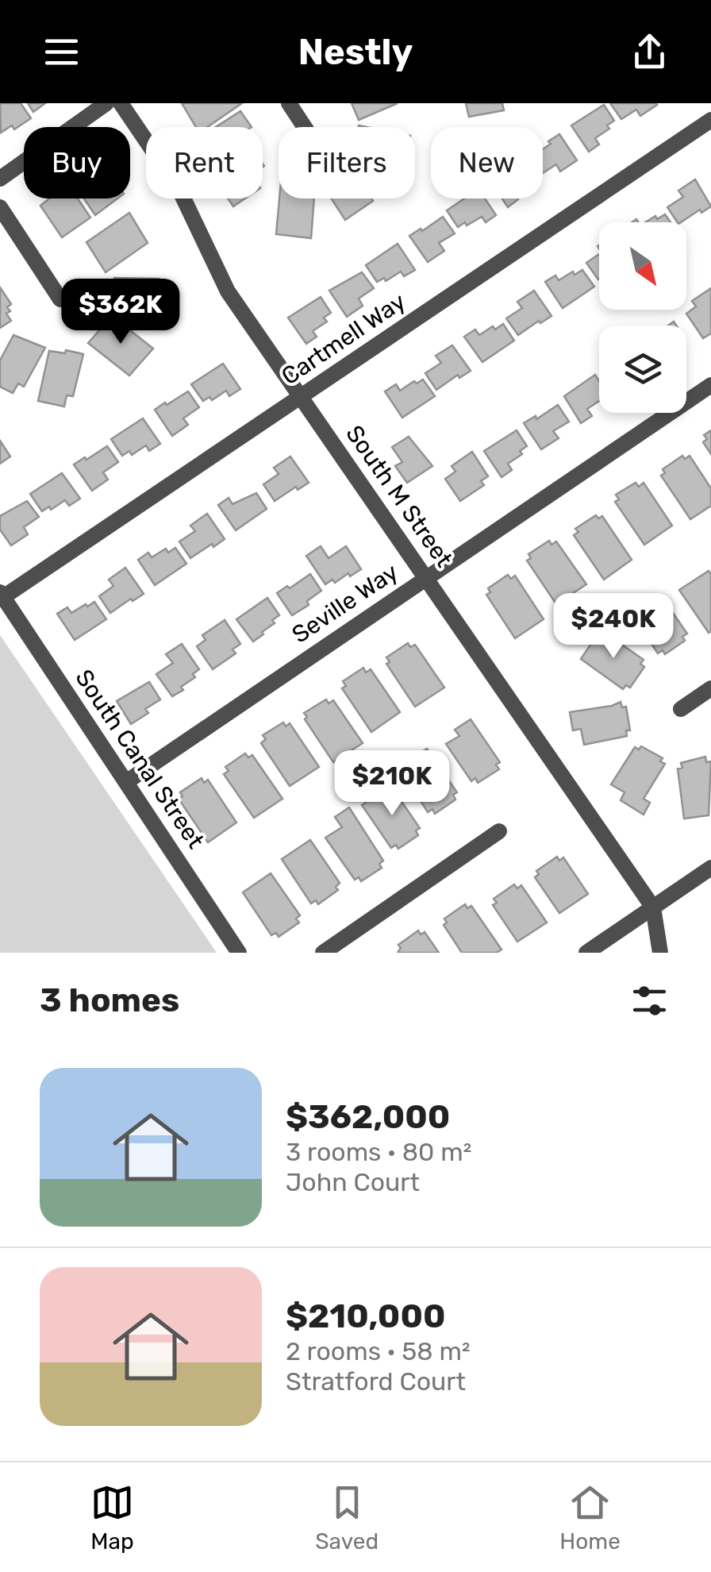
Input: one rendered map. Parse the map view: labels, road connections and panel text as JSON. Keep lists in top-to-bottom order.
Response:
{
  "streets": {
    "street": [
      "Cartmell Way",
      "South M Street",
      "Seville Way",
      "South Canal Street"
    ]
  },
  "crossings": [
    ["Cartmell Way", "South M Street"],
    ["Cartmell Way", "South Canal Street"],
    ["South M Street", "Seville Way"],
    ["Seville Way", "South Canal Street"]
  ],
  "north": "bottom right",
  "page": {
    "header": "Nestly",
    "chip": [
      "Buy",
      "Rent",
      "Filters",
      "New"
    ],
    "price": ["$362K", "$240K", "$210K"],
    "heading": "3 homes",
    "list": [
      {
        "name": "$362,000",
        "note": "3 rooms · 80 m² · John Court"
      },
      {
        "name": "$210,000",
        "note": "2 rooms · 58 m² · Stratford Court"
      }
    ],
    "tabs": ["Map", "Saved", "Home"]
  }
}
